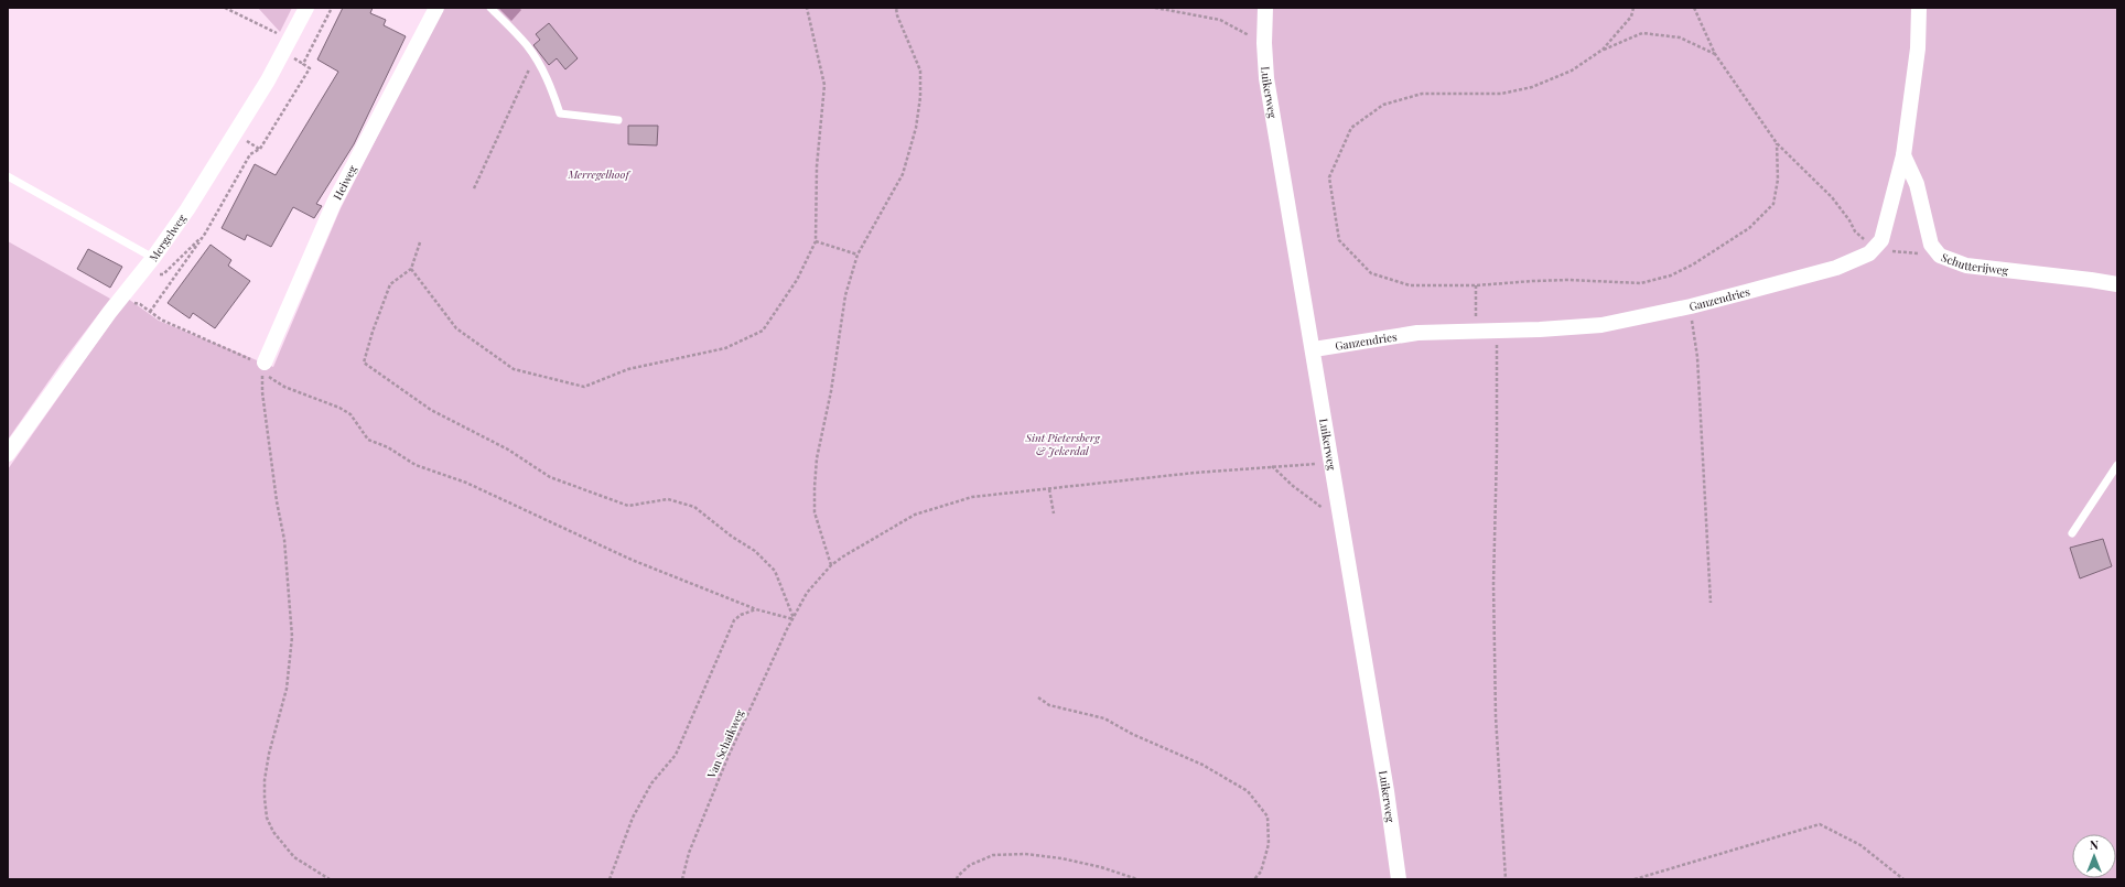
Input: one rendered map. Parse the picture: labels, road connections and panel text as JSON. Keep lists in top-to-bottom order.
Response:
{
  "streets": {
    "street": [
      "Luikerweg",
      "Heiweg",
      "Mergelweg",
      "Schutterijweg",
      "Ganzendries"
    ],
    "path": ["Van Schaikweg"]
  },
  "crossings": [
    ["Luikerweg", "Ganzendries"],
    ["Luikerweg", "Van Schaikweg"]
  ],
  "parks": ["Merregelhoof", "Sint Pietersberg & Jekerdal"],
  "north": "top"
}
